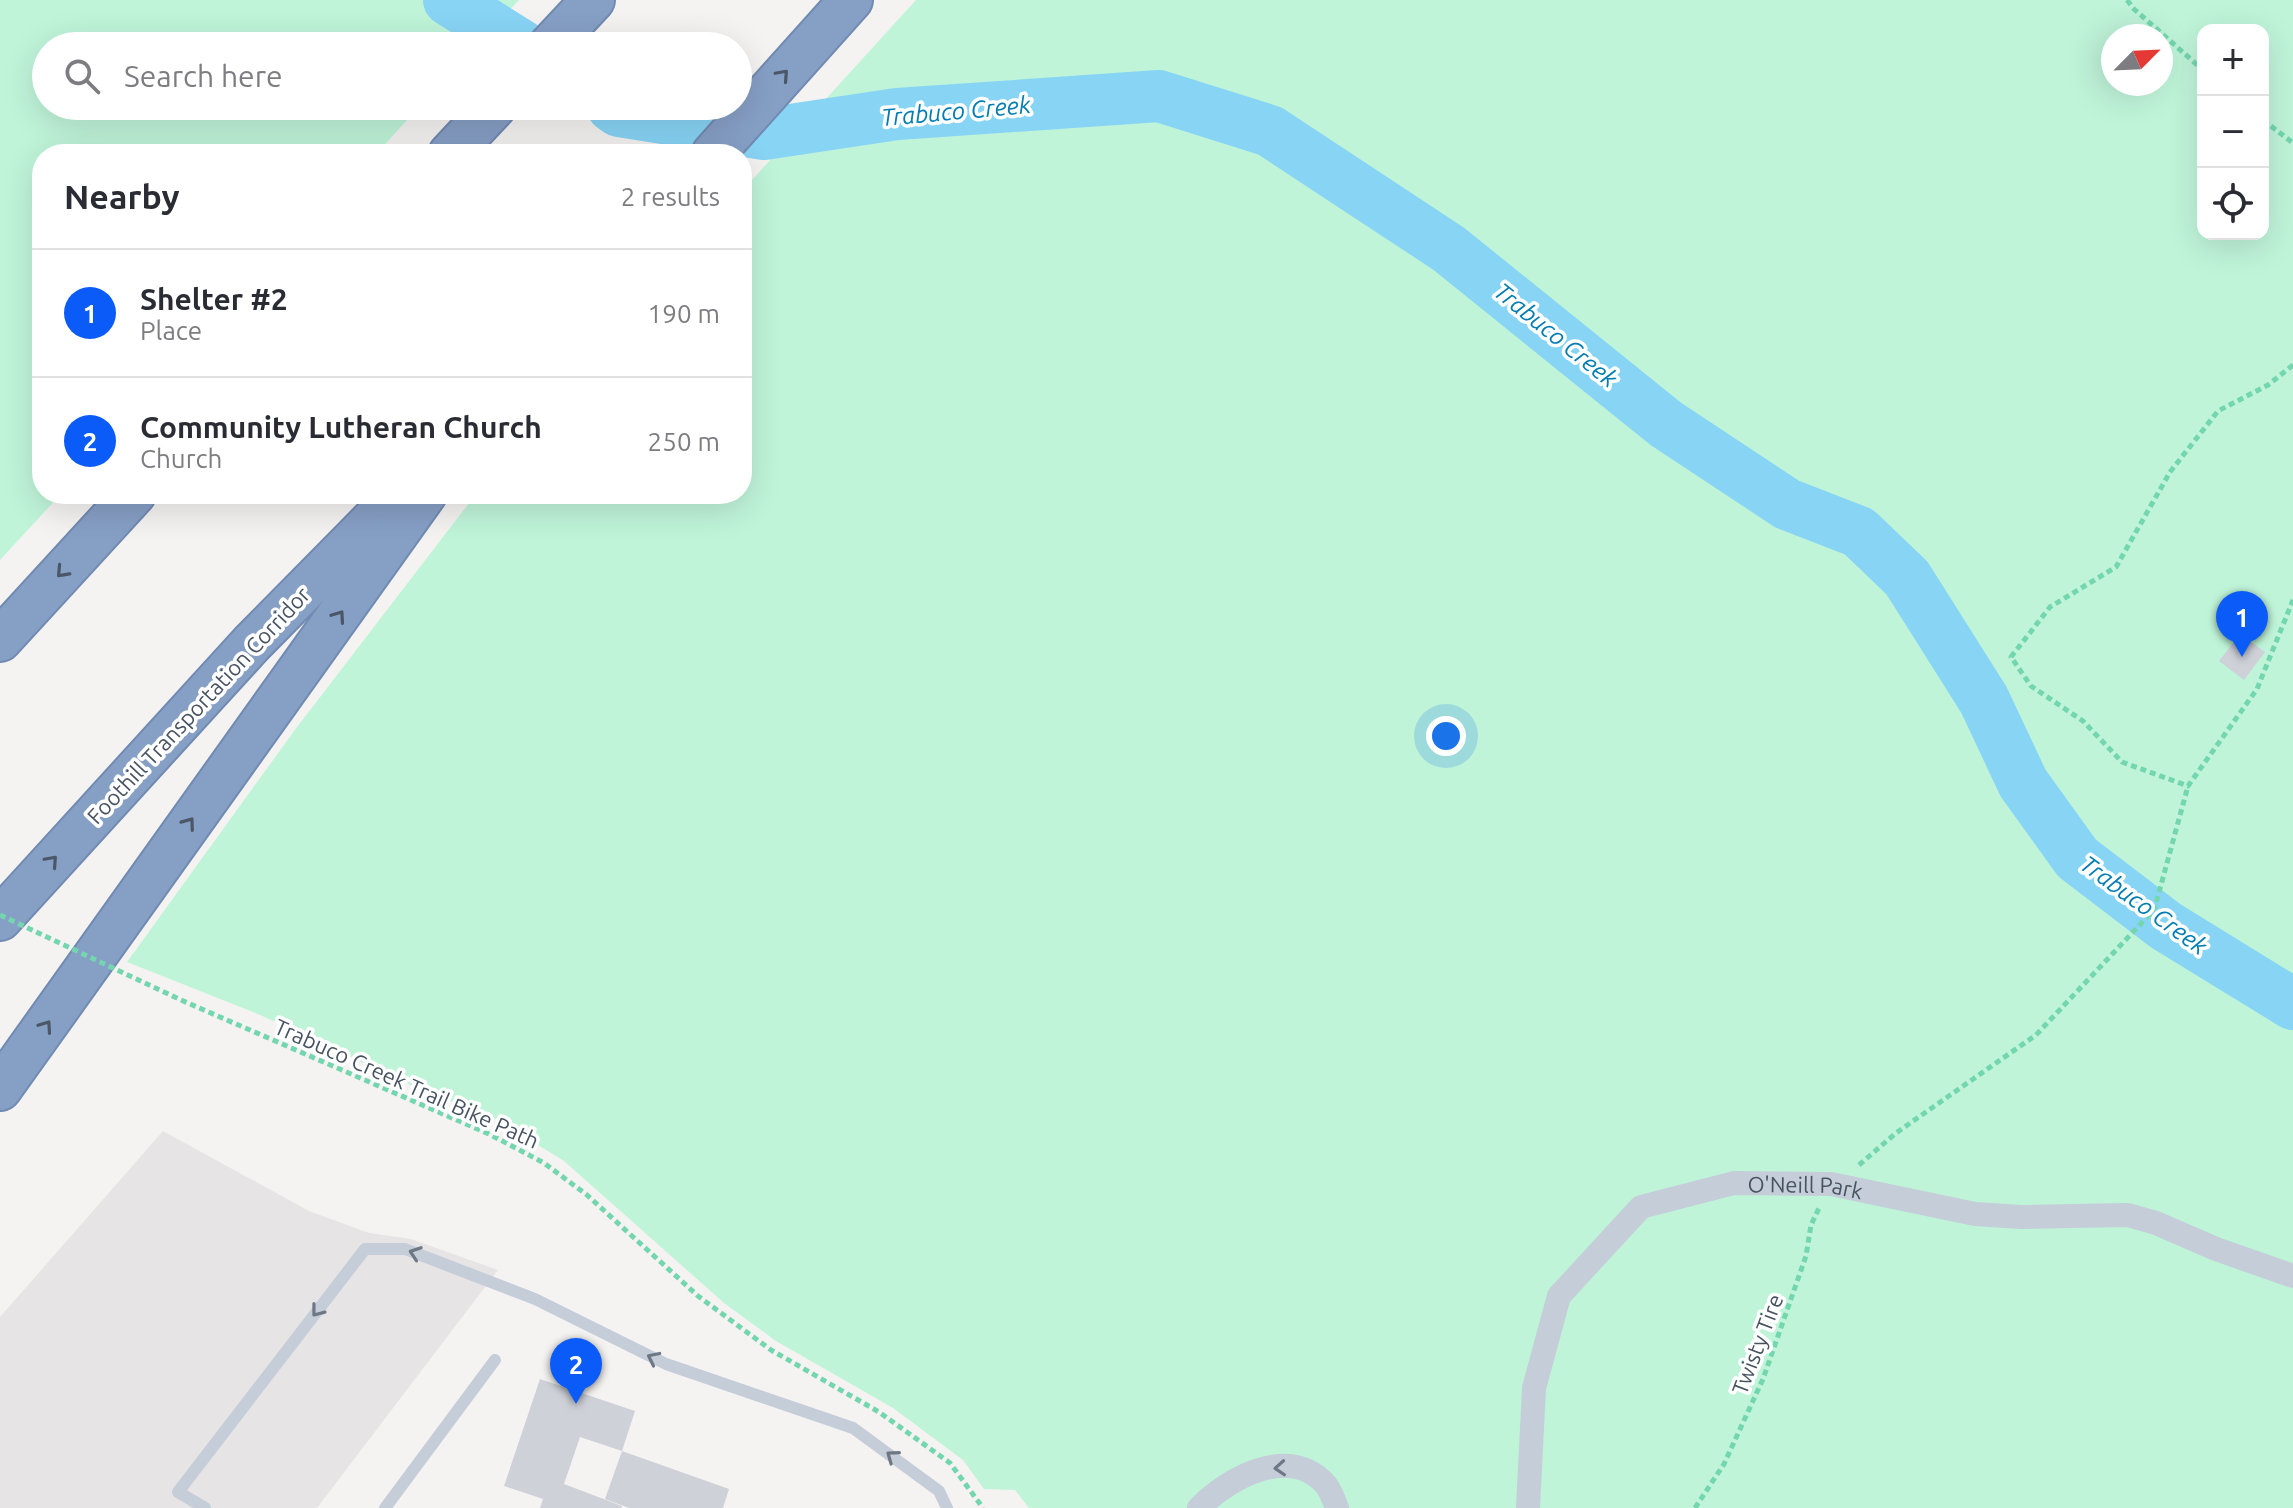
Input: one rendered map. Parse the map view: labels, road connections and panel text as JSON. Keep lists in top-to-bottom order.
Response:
{
  "streets": {
    "highway": ["Foothill Transportation Corridor"],
    "street": ["O'Neill Park"],
    "path": ["Trabuco Creek Trail Bike Path", "Twisty Tire"]
  },
  "crossings": [
    ["Foothill Transportation Corridor", "Trabuco Creek Trail Bike Path"],
    ["O'Neill Park", "Twisty Tire"]
  ],
  "water": ["Trabuco Creek"],
  "north": "top right",
  "page": {
    "map_buttons": ["+", "−"],
    "search": "Search here",
    "heading": ["Nearby", "2 results"],
    "list": [
      {
        "mark": "1",
        "name": "Shelter #2",
        "note": "Place",
        "value": "190 m"
      },
      {
        "mark": "2",
        "name": "Community Lutheran Church",
        "note": "Church",
        "value": "250 m"
      }
    ],
    "pins": ["1", "2"]
  }
}
